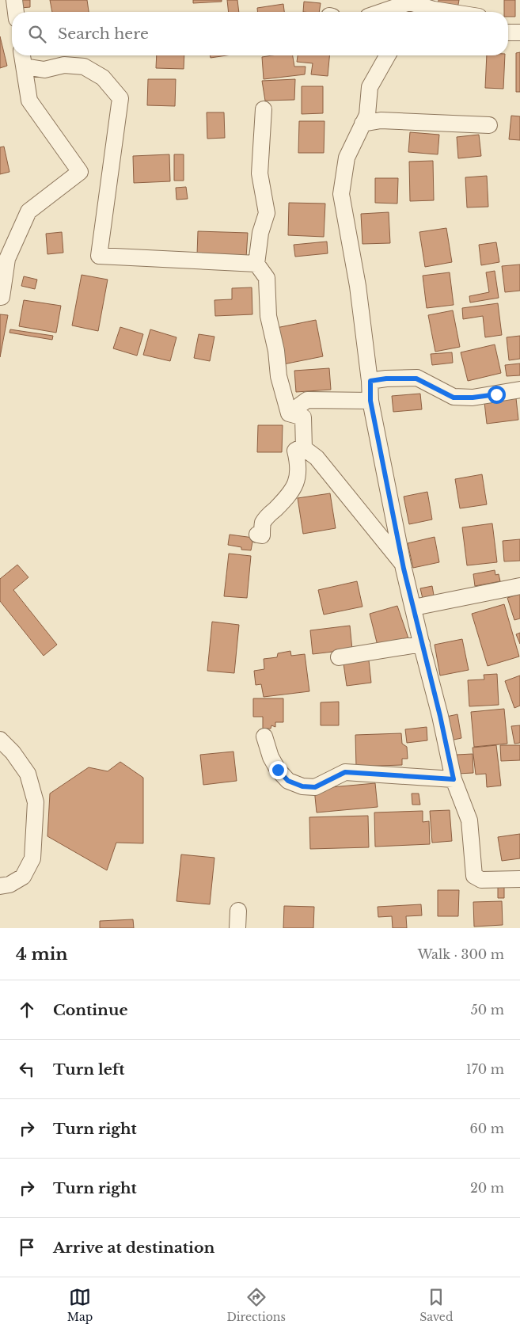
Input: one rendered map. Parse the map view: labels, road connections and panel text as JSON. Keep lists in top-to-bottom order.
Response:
{
  "page": {
    "search": "Search here",
    "heading": ["4 min", "Walk · 300 m"],
    "list": [
      ["Continue", "50 m"],
      ["Turn left", "170 m"],
      ["Turn right", "60 m"],
      ["Turn right", "20 m"],
      "Arrive at destination"
    ],
    "nav": ["Map", "Directions", "Saved"]
  }
}
